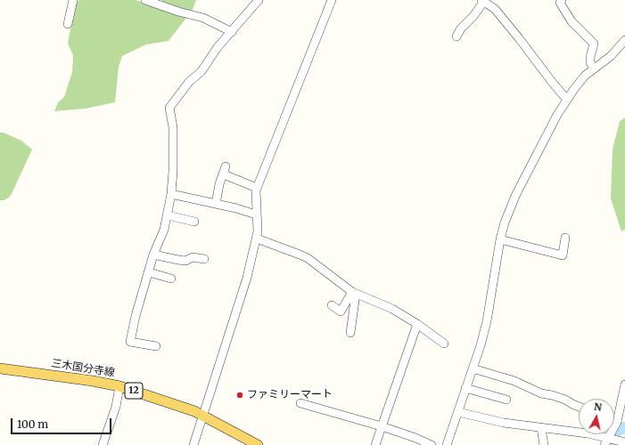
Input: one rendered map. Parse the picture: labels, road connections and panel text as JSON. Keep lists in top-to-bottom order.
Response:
{
  "streets": {
    "main road": ["三木国分寺線", "12"]
  },
  "places": ["ファミリーマート"],
  "scale_bar": "100 m",
  "north": "top"
}
